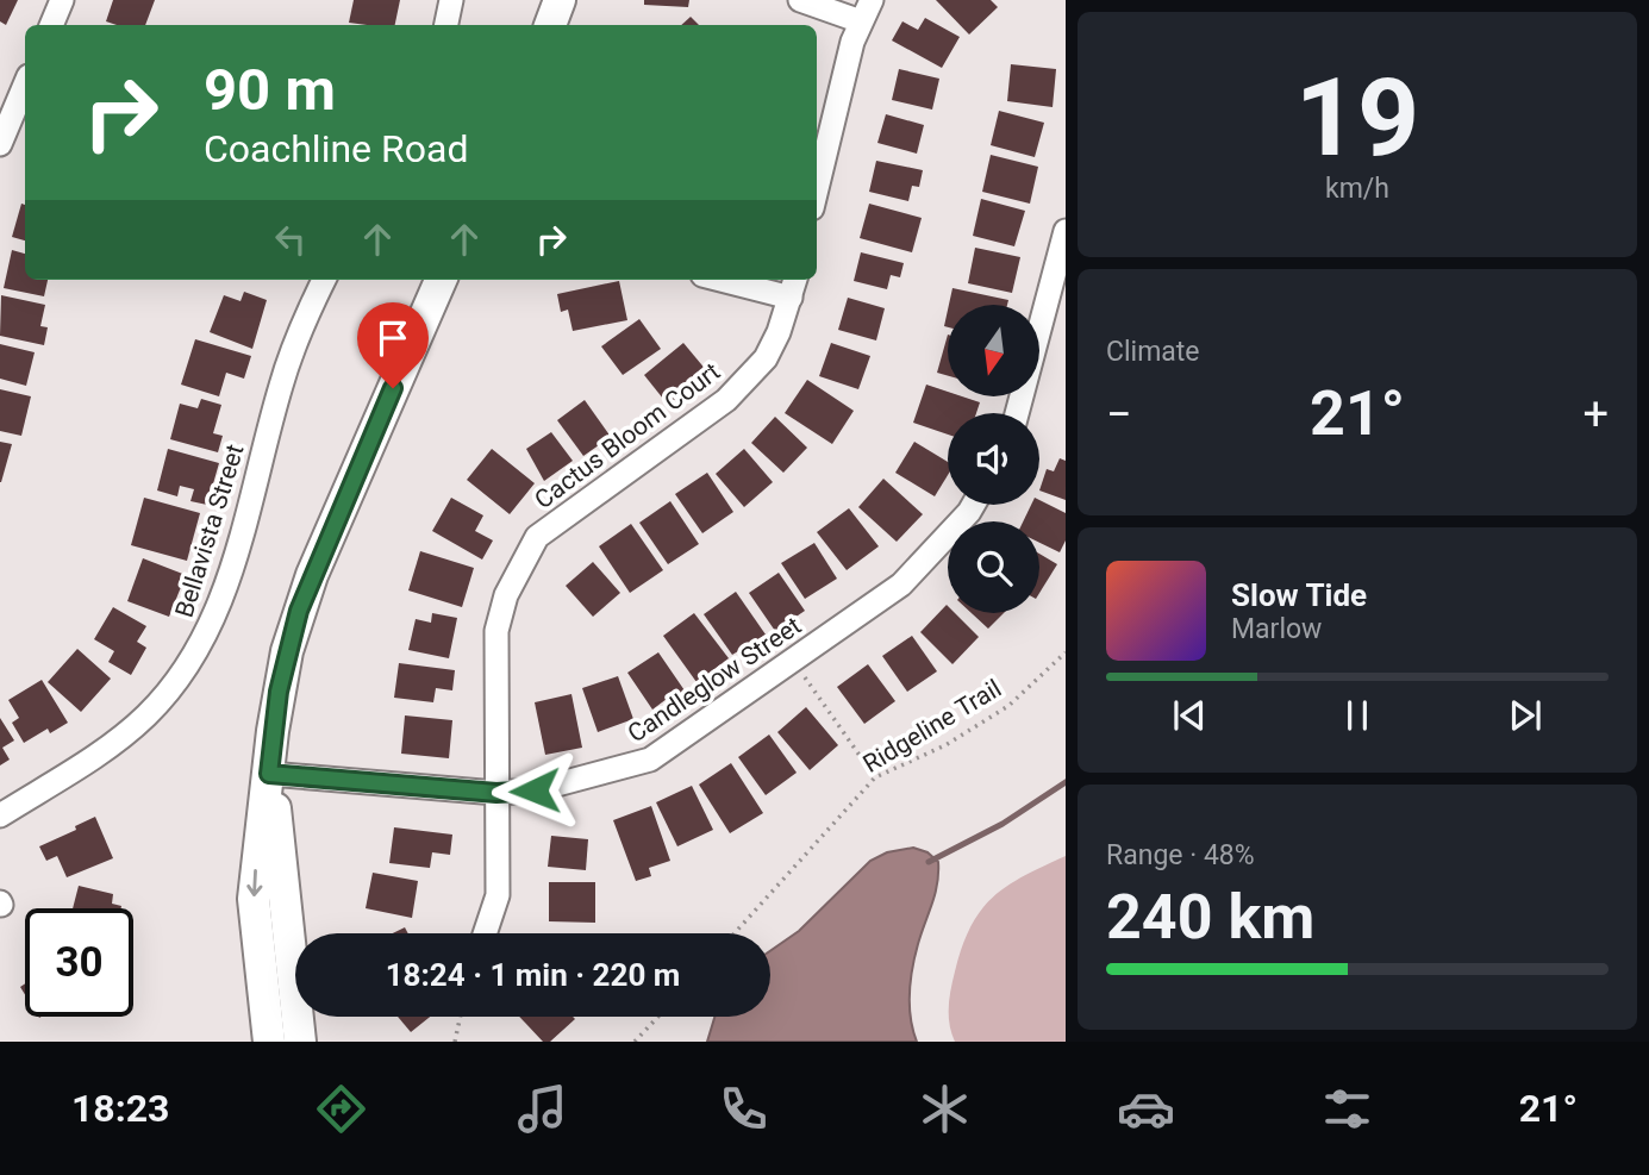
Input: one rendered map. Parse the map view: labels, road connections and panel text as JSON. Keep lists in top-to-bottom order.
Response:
{
  "streets": {
    "street": ["Cactus Bloom Court", "Bellavista Street", "Candleglow Street"],
    "path": ["Ridgeline Trail"]
  },
  "crossings": [
    ["Cactus Bloom Court", "Candleglow Street"]
  ],
  "north": "bottom",
  "page": {
    "tile": [
      ["19", "km/h"],
      "Climate",
      ["Range · 48%", "240 km"]
    ],
    "turn": ["90 m", "Coachline Road"],
    "heat": ["−", "21°", "+"],
    "song": ["Slow Tide", "Marlow"],
    "limit": "30",
    "trip": "18:24 · 1 min · 220 m",
    "tabs": ["18:23", "21°"]
  }
}
